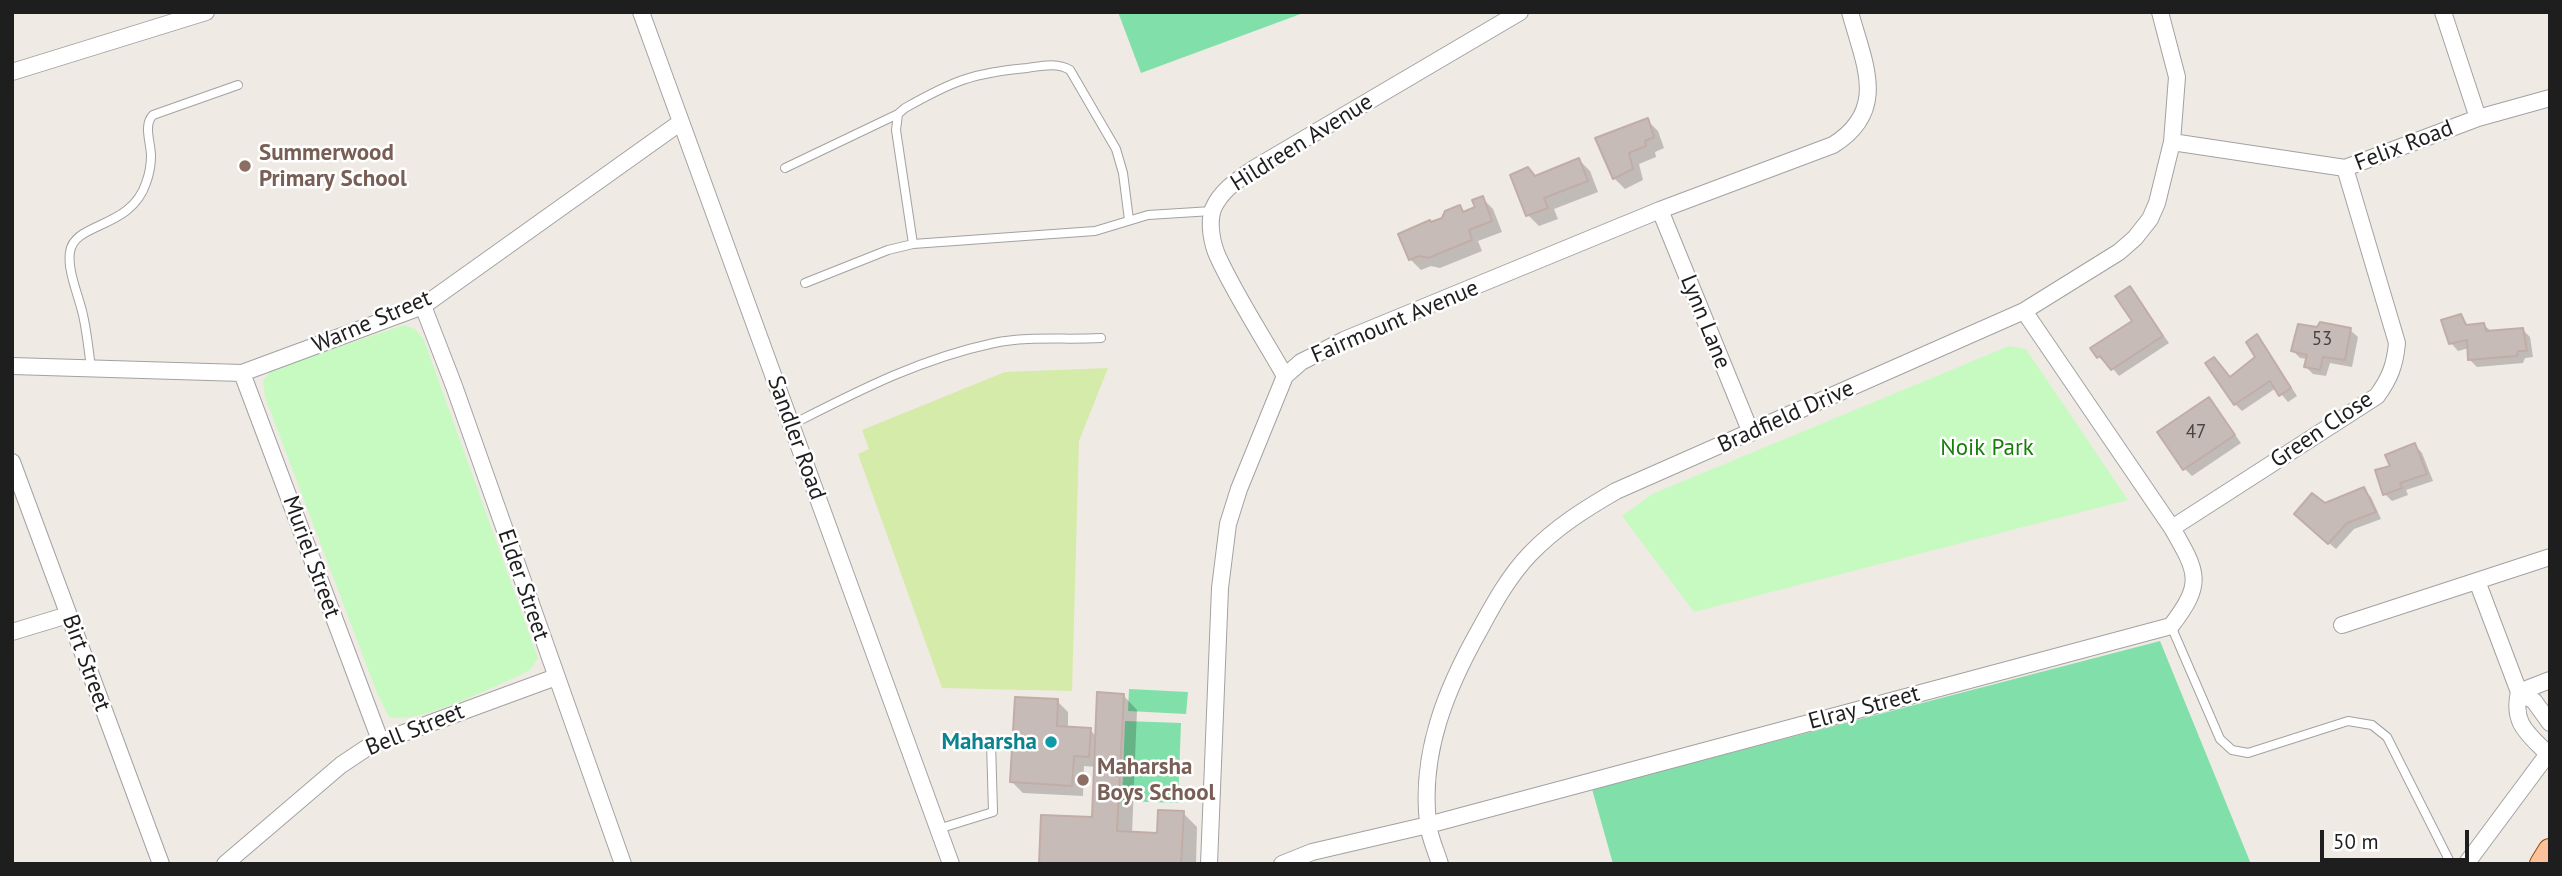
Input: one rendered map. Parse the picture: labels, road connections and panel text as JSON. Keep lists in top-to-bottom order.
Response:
{
  "streets": {
    "street": [
      "Hildreen Avenue",
      "Felix Road",
      "Warne Street",
      "Fairmount Avenue",
      "Lynn Lane",
      "Bradfield Drive",
      "Green Close",
      "Sandler Road",
      "Muriel Street",
      "Elder Street",
      "Birt Street",
      "Elray Street",
      "Bell Street"
    ]
  },
  "crossings": [
    ["Hildreen Avenue", "Fairmount Avenue"],
    ["Felix Road", "Bradfield Drive"],
    ["Felix Road", "Green Close"],
    ["Warne Street", "Sandler Road"],
    ["Warne Street", "Muriel Street"],
    ["Warne Street", "Elder Street"],
    ["Fairmount Avenue", "Lynn Lane"],
    ["Lynn Lane", "Bradfield Drive"],
    ["Bradfield Drive", "Elray Street"],
    ["Muriel Street", "Bell Street"],
    ["Elder Street", "Bell Street"]
  ],
  "parks": ["Noik Park"],
  "places": ["Summerwood Primary School", "Maharsha", "Maharsha Boys School"],
  "house_numbers": ["53", "47"],
  "scale_bar": "50 m"
}
